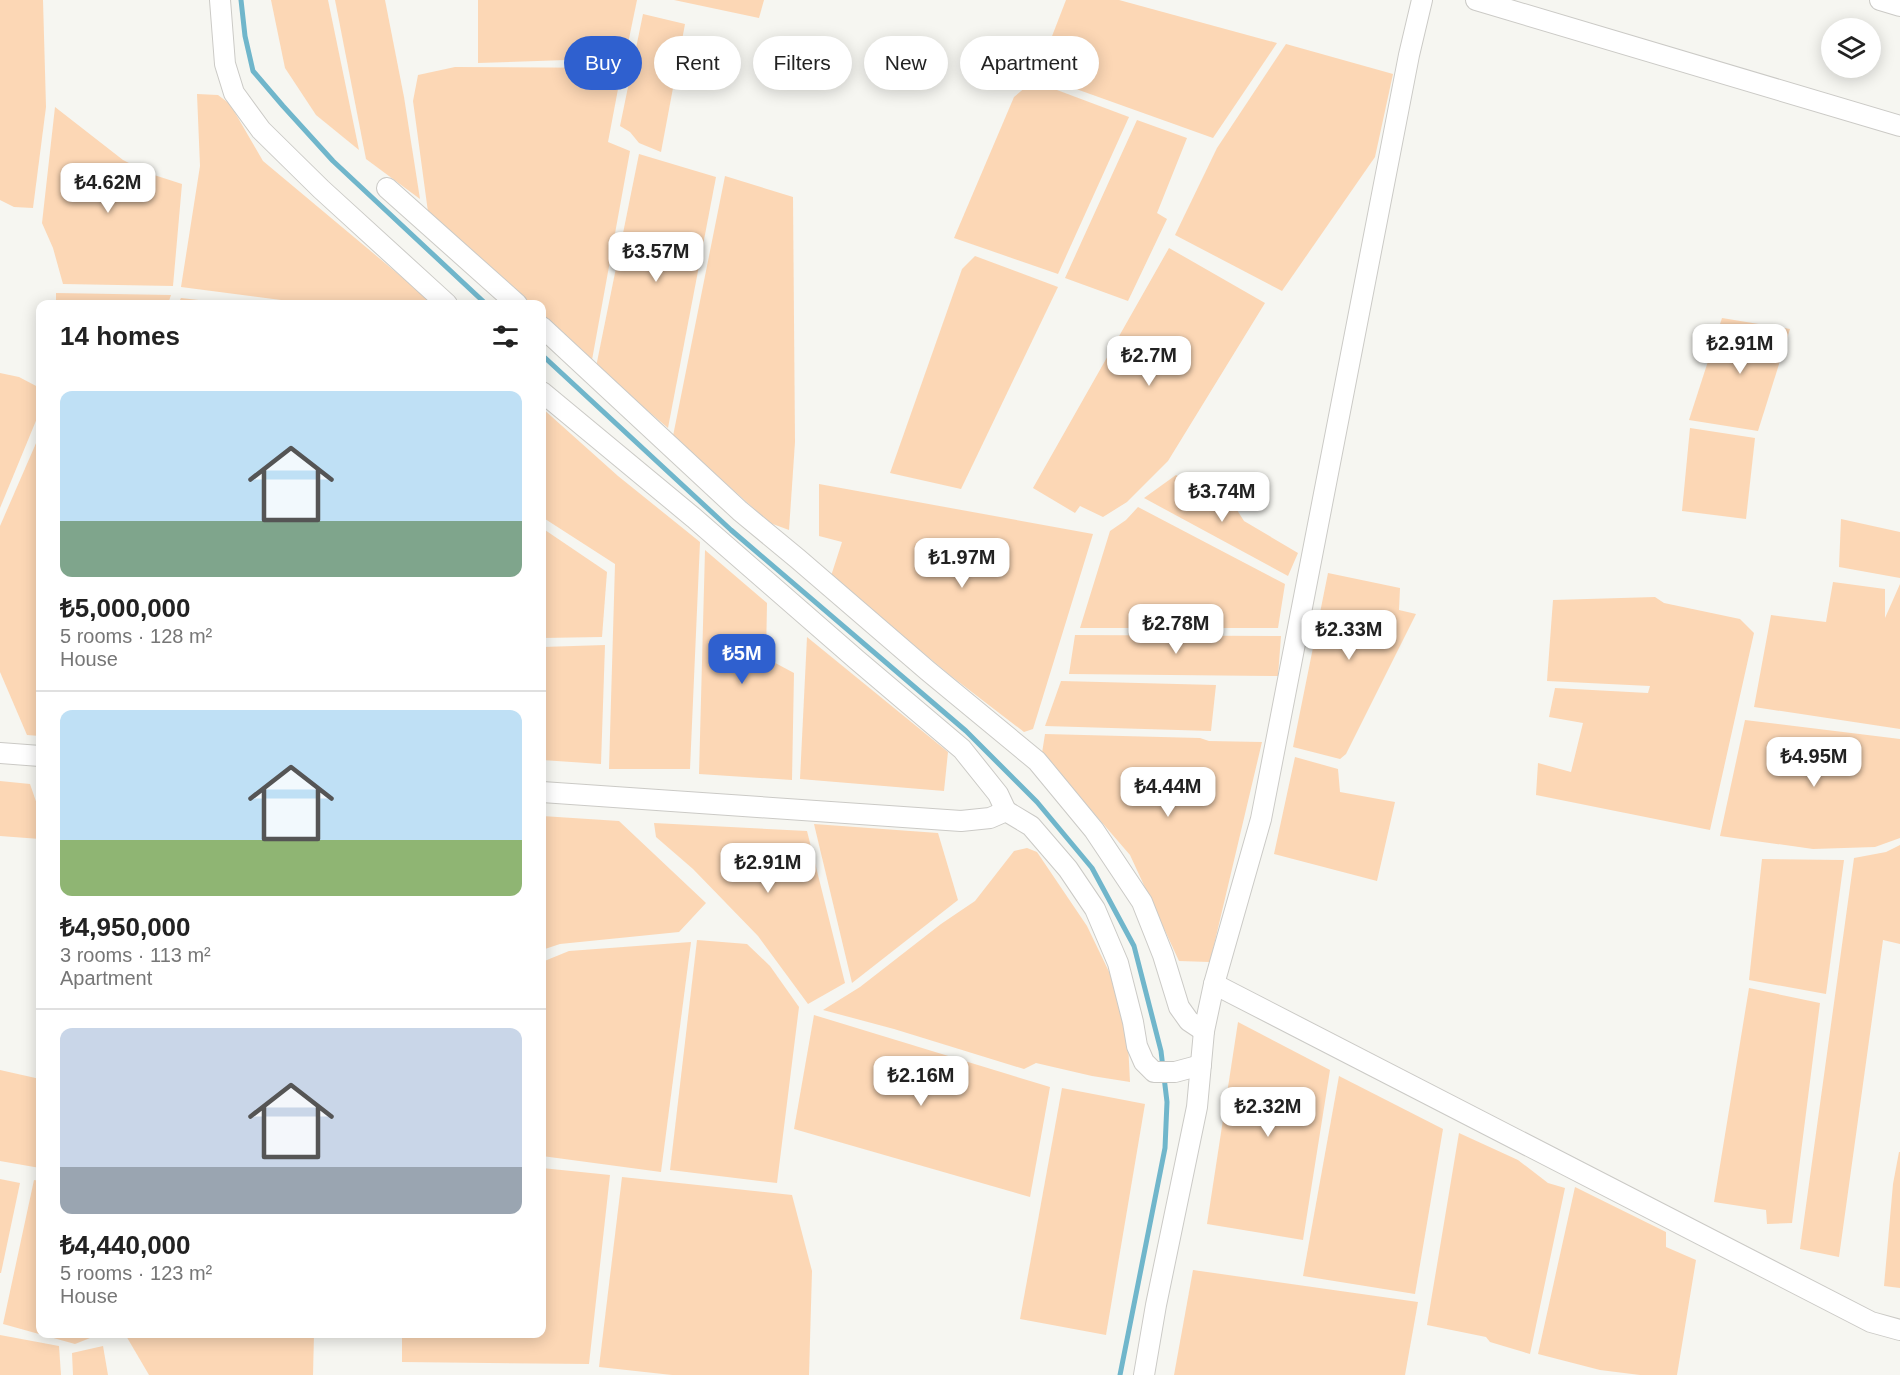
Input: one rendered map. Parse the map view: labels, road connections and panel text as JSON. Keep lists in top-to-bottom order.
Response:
{
  "page": {
    "chip": [
      "Buy",
      "Rent",
      "Filters",
      "New",
      "Apartment"
    ],
    "price": [
      "₺4.62M",
      "₺3.57M",
      "₺2.91M",
      "₺2.7M",
      "₺3.74M",
      "₺1.97M",
      "₺2.78M",
      "₺2.33M",
      "₺5M",
      "₺4.95M",
      "₺4.44M",
      "₺2.91M",
      "₺2.16M",
      "₺2.32M"
    ],
    "heading": "14 homes",
    "list": [
      {
        "name": "₺5,000,000",
        "note": "5 rooms · 128 m² · House"
      },
      {
        "name": "₺4,950,000",
        "note": "3 rooms · 113 m² · Apartment"
      },
      {
        "name": "₺4,440,000",
        "note": "5 rooms · 123 m² · House"
      }
    ]
  }
}
